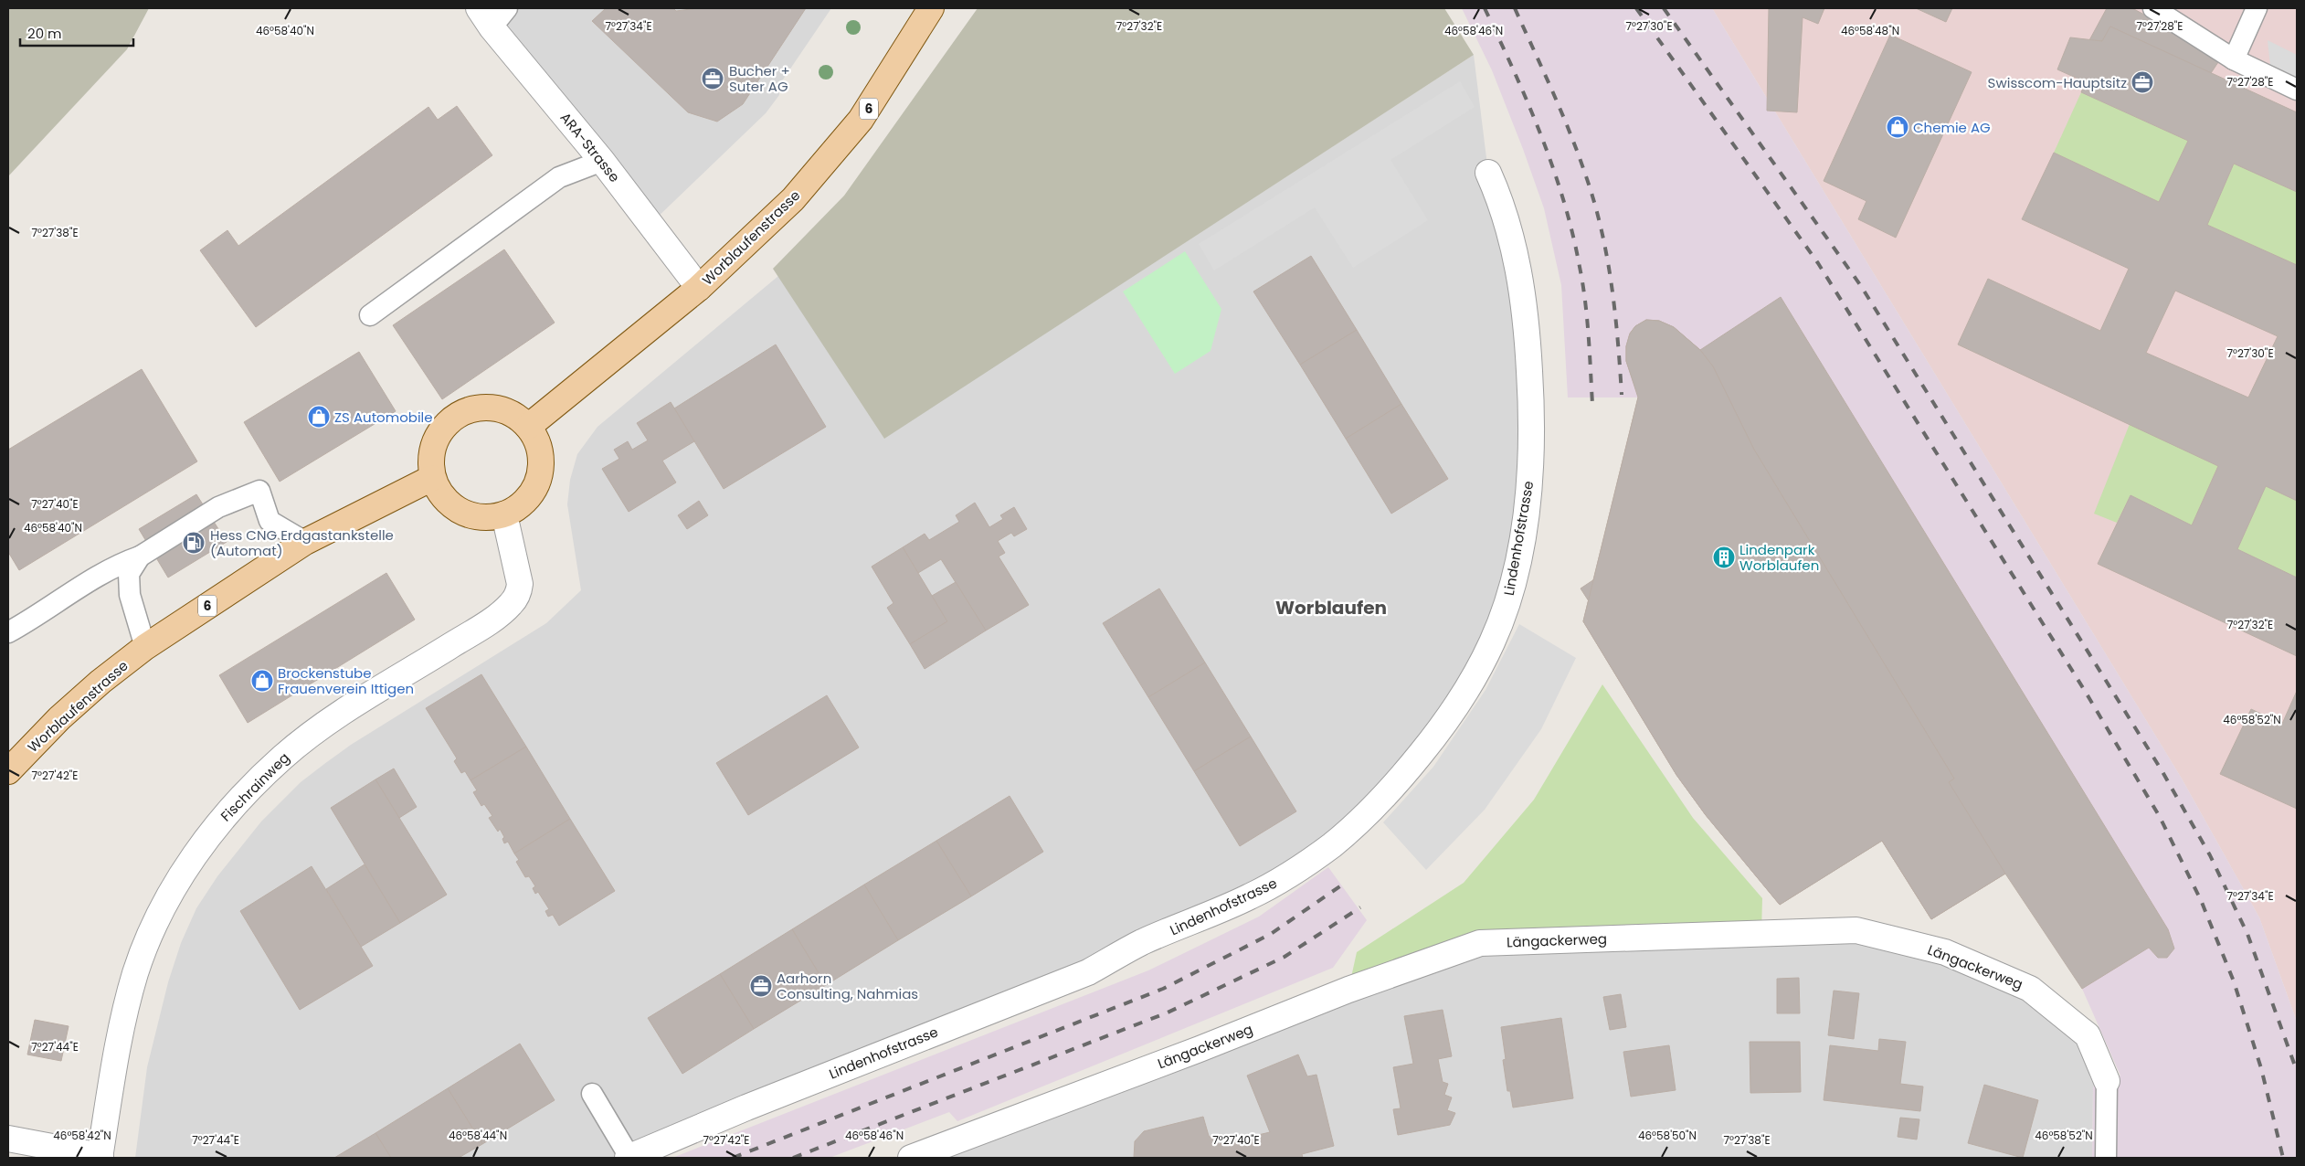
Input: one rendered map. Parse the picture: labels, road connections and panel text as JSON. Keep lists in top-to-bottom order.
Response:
{
  "streets": {
    "main road": ["6", "Worblaufenstrasse"],
    "street": [
      "ARA-Strasse",
      "Lindenhofstrasse",
      "Fischrainweg",
      "Längackerweg"
    ]
  },
  "crossings": [
    ["ARA-Strasse", "Worblaufenstrasse"],
    ["Worblaufenstrasse", "Fischrainweg"]
  ],
  "districts": ["Worblaufen"],
  "places": {
    "office": ["Bucher + Suter AG", "Swisscom-Hauptsitz", "Aarhorn Consulting, Nahmias"],
    "shop": ["Chemie AG", "ZS Automobile", "Brockenstube Frauenverein Ittigen"],
    "fuel station": ["Hess CNG Erdgastankstelle (Automat)"],
    "building": ["Lindenpark Worblaufen"]
  },
  "scale_bar": "20 m",
  "coordinates": [
    "7°27'34\"E",
    "7°27'32\"E",
    "7°27'30\"E",
    "7°27'28\"E",
    "46°58'40\"N",
    "46°58'46\"N",
    "46°58'48\"N",
    "7°27'38\"E",
    "7°27'40\"E",
    "46°58'52\"N",
    "7°27'42\"E",
    "7°27'44\"E",
    "46°58'42\"N",
    "46°58'44\"N",
    "46°58'50\"N"
  ]
}
